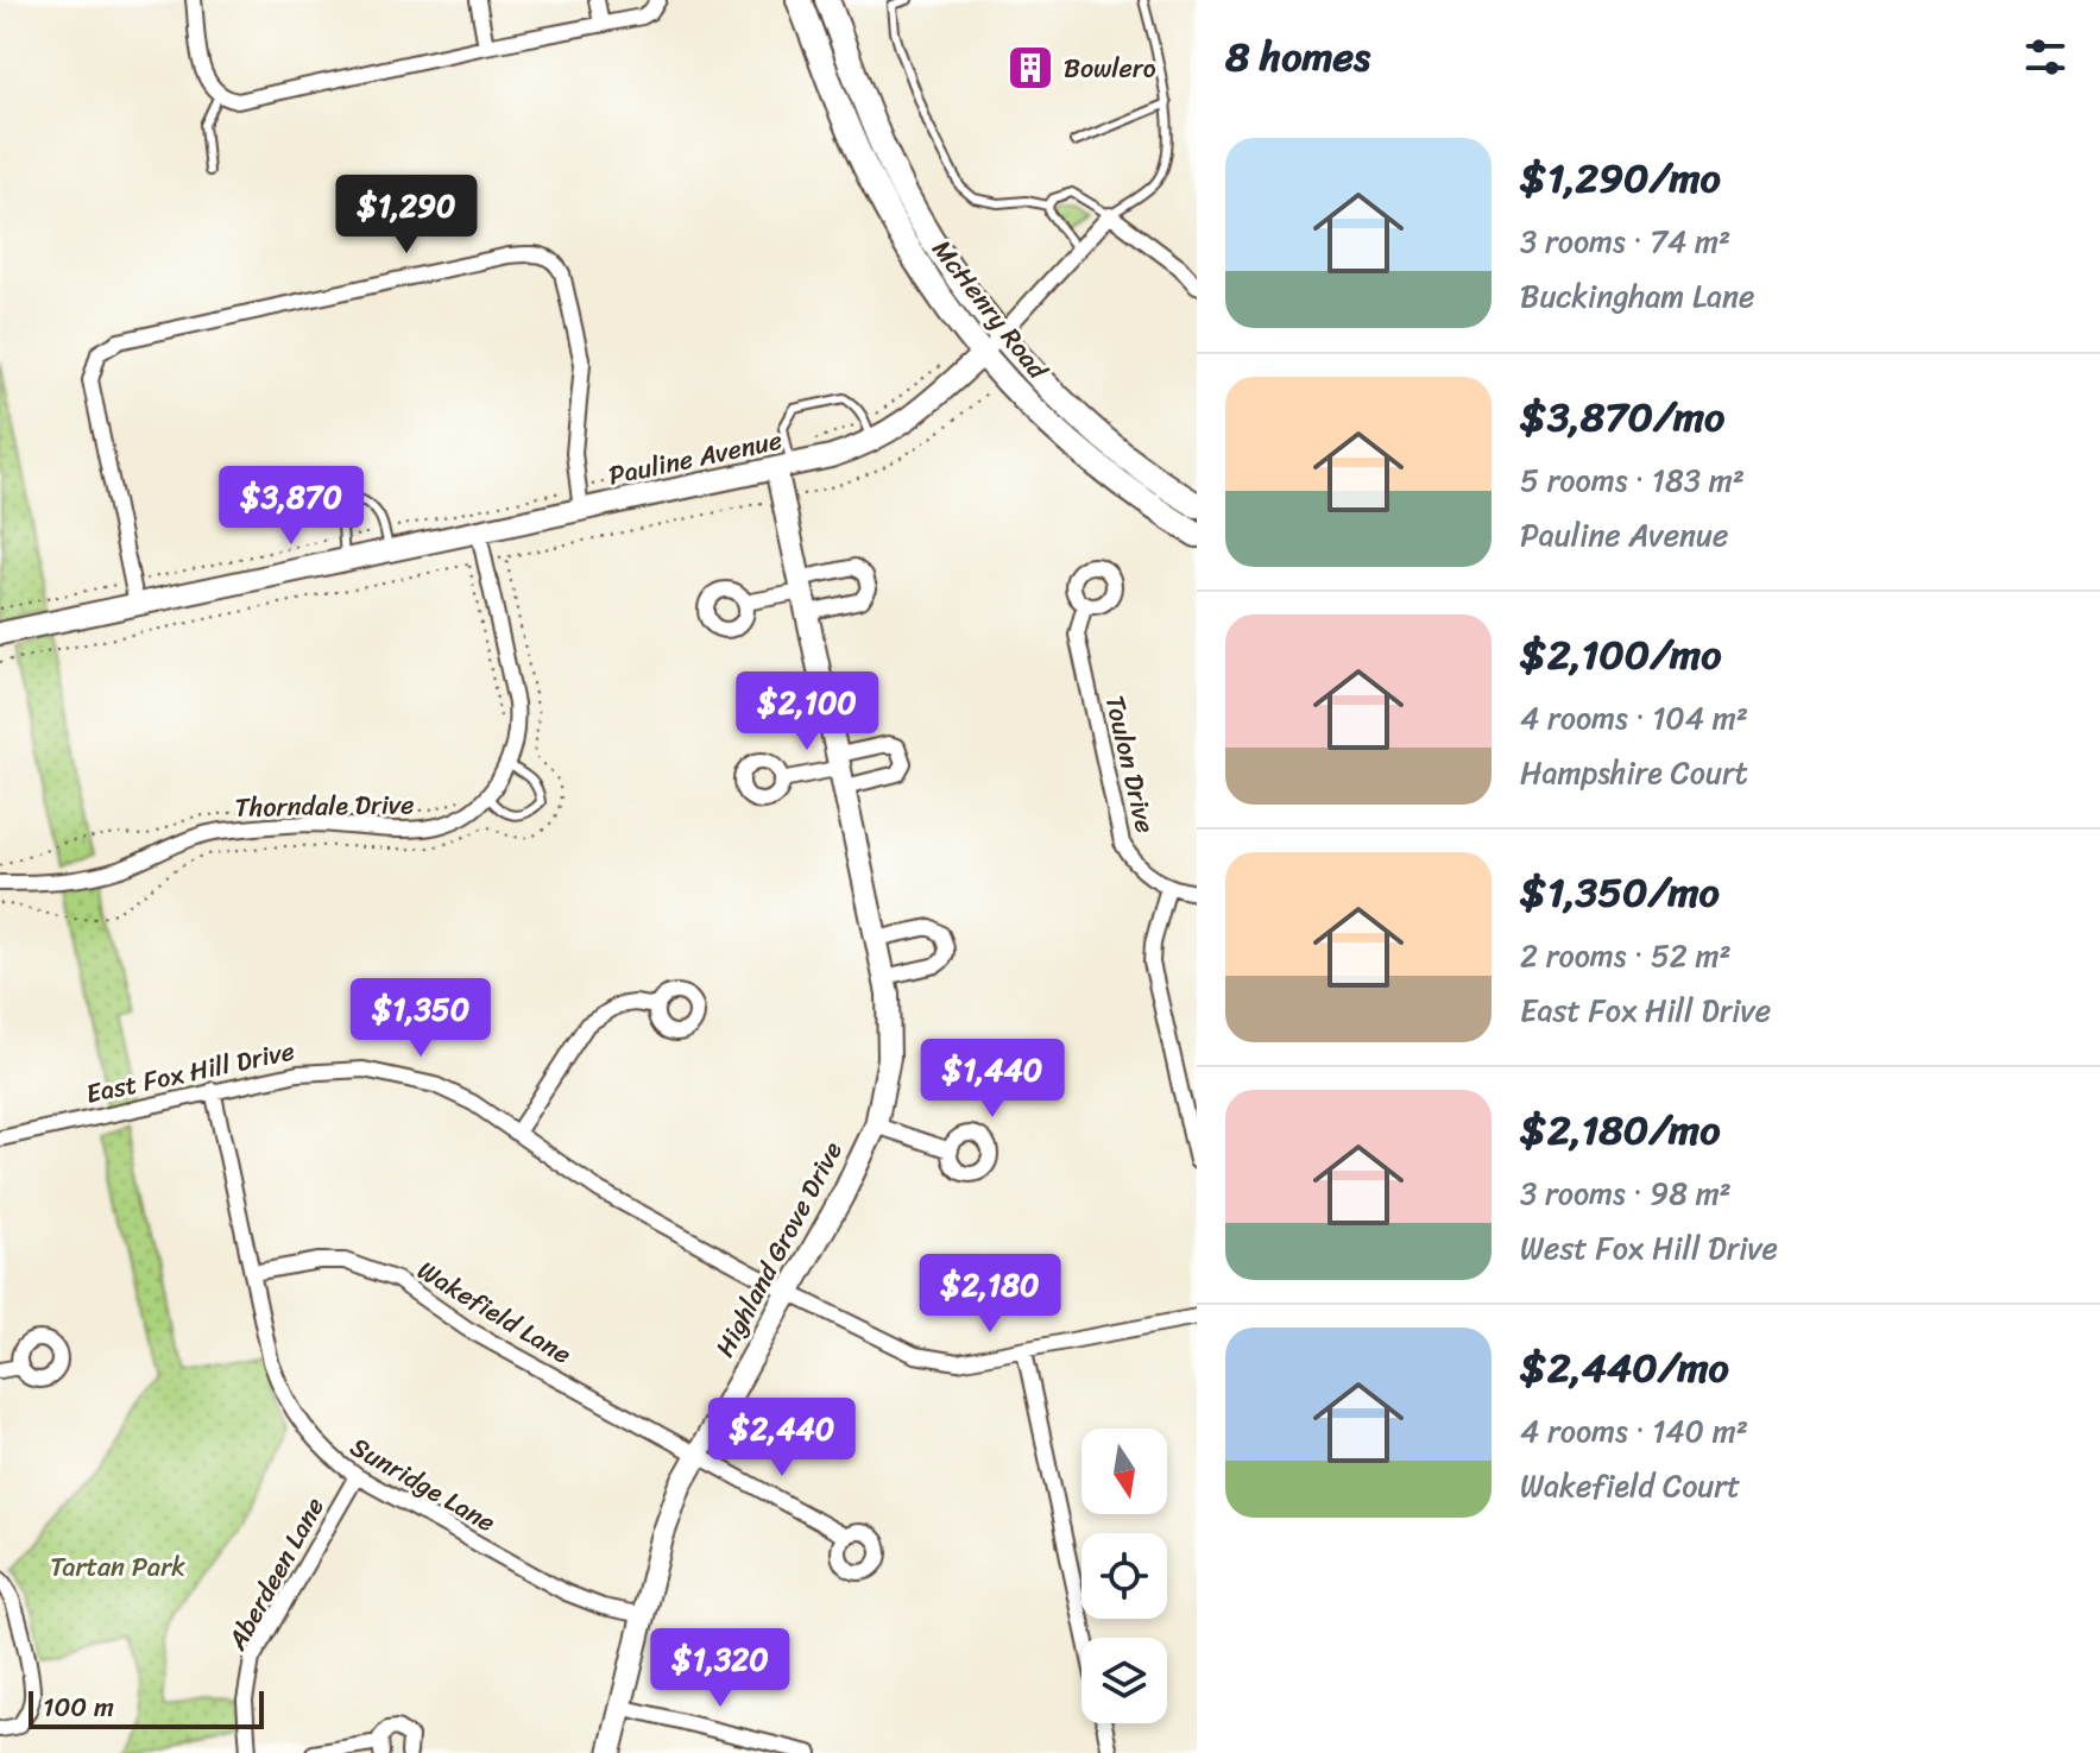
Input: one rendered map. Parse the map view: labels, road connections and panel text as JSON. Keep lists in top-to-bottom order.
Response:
{
  "streets": {
    "main road": ["McHenry Road"],
    "street": [
      "Pauline Avenue",
      "Toulon Drive",
      "Thorndale Drive",
      "East Fox Hill Drive",
      "Highland Grove Drive",
      "Wakefield Lane",
      "Sunridge Lane",
      "Aberdeen Lane"
    ]
  },
  "crossings": [
    ["McHenry Road", "Pauline Avenue"],
    ["Pauline Avenue", "Thorndale Drive"],
    ["Pauline Avenue", "Highland Grove Drive"],
    ["East Fox Hill Drive", "Highland Grove Drive"],
    ["East Fox Hill Drive", "Sunridge Lane"],
    ["Highland Grove Drive", "Wakefield Lane"],
    ["Highland Grove Drive", "Sunridge Lane"],
    ["Wakefield Lane", "Sunridge Lane"],
    ["Sunridge Lane", "Aberdeen Lane"]
  ],
  "parks": ["Tartan Park"],
  "places": {
    "building": ["Bowlero"]
  },
  "scale_bar": "100 m",
  "north": "bottom",
  "page": {
    "heading": "8 homes",
    "list": [
      {
        "name": "$1,290/mo",
        "note": "3 rooms · 74 m² · Buckingham Lane"
      },
      {
        "name": "$3,870/mo",
        "note": "5 rooms · 183 m² · Pauline Avenue"
      },
      {
        "name": "$2,100/mo",
        "note": "4 rooms · 104 m² · Hampshire Court"
      },
      {
        "name": "$1,350/mo",
        "note": "2 rooms · 52 m² · East Fox Hill Drive"
      },
      {
        "name": "$2,180/mo",
        "note": "3 rooms · 98 m² · West Fox Hill Drive"
      },
      {
        "name": "$2,440/mo",
        "note": "4 rooms · 140 m² · Wakefield Court"
      }
    ],
    "price": [
      "$1,290",
      "$3,870",
      "$2,100",
      "$1,350",
      "$1,440",
      "$2,180",
      "$2,440",
      "$1,320"
    ],
    "scale": "100 m"
  }
}
